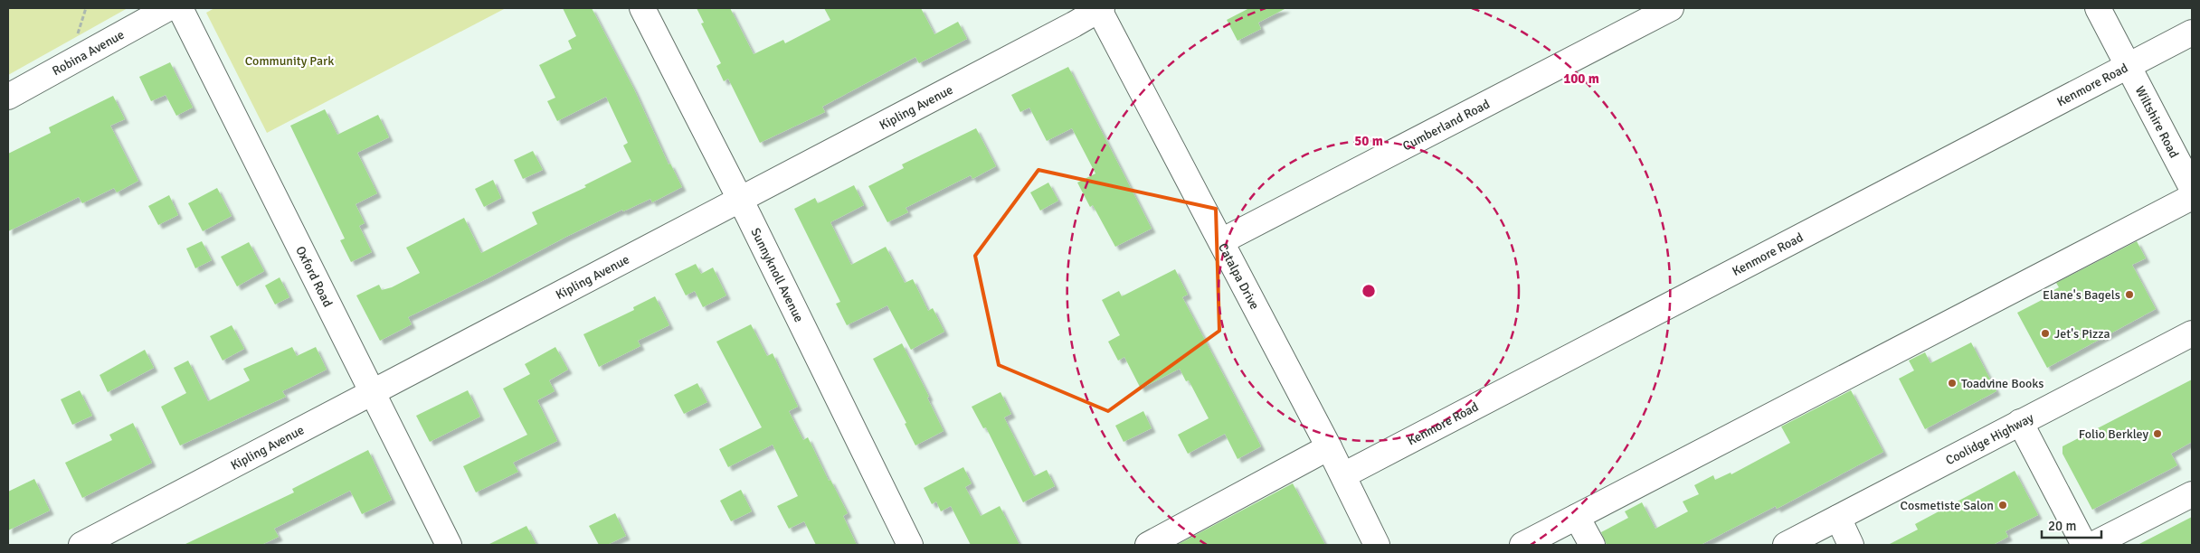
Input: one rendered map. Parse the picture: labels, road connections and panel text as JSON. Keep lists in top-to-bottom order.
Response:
{
  "streets": {
    "street": [
      "Robina Avenue",
      "Kenmore Road",
      "Kipling Avenue",
      "Wiltshire Road",
      "Cumberland Road",
      "Sunnyknoll Avenue",
      "Catalpa Drive",
      "Oxford Road",
      "Coolidge Highway"
    ]
  },
  "crossings": [
    ["Kenmore Road", "Wiltshire Road"],
    ["Kenmore Road", "Catalpa Drive"],
    ["Kipling Avenue", "Sunnyknoll Avenue"],
    ["Kipling Avenue", "Catalpa Drive"],
    ["Kipling Avenue", "Oxford Road"],
    ["Cumberland Road", "Catalpa Drive"]
  ],
  "parks": ["Community Park"],
  "places": [
    "Elane's Bagels",
    "Jet's Pizza",
    "Toadvine Books",
    "Folio Berkley",
    "Cosmetiste Salon"
  ],
  "scale_bar": "20 m",
  "rings": ["100 m", "50 m"]
}
